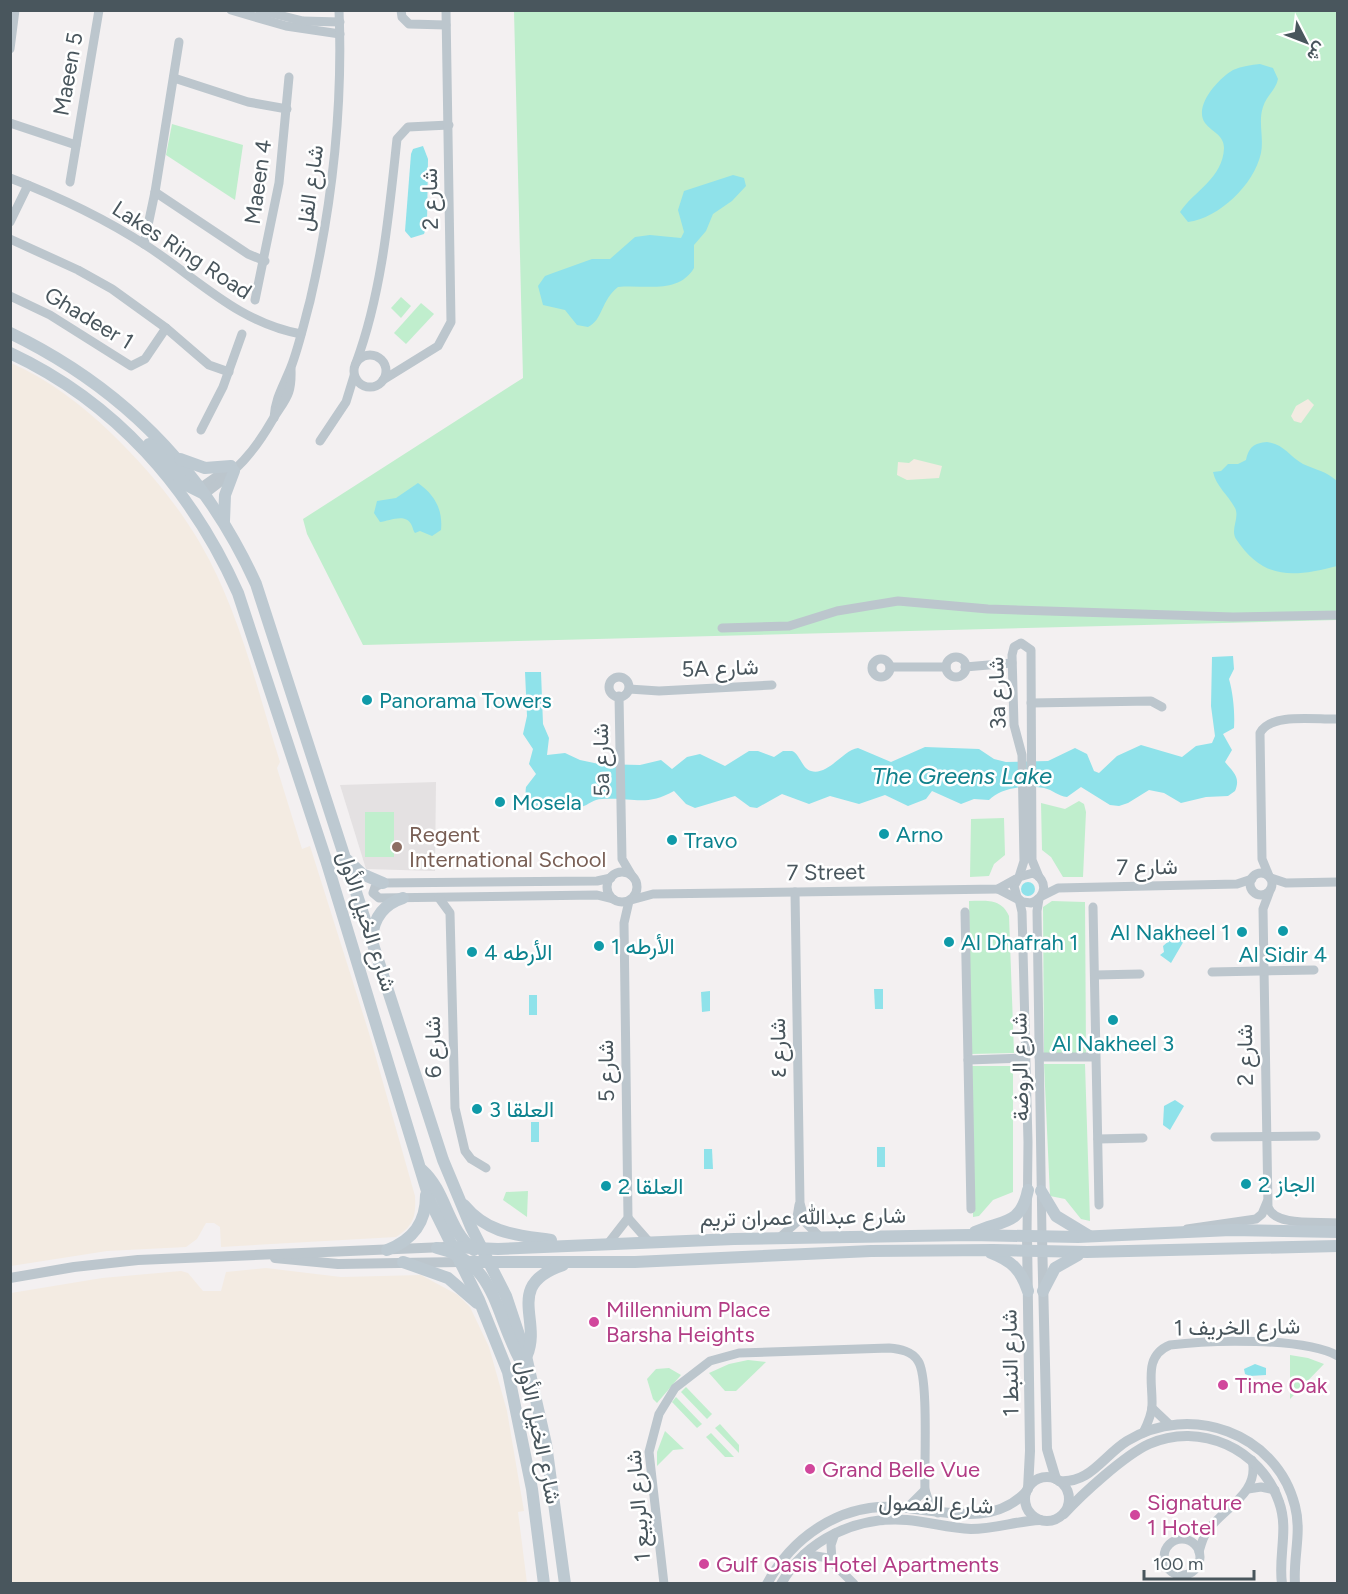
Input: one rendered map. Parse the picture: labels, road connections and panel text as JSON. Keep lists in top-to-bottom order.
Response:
{
  "streets": {
    "main road": ["شارع الخيل الأول", "شارع عبدالله عمران تريم"],
    "street": [
      "Maeen 5",
      "Maeen 4",
      "شارع الفل",
      "شارع 2",
      "Lakes Ring Road",
      "Ghadeer 1",
      "5A شارع",
      "3a شارع",
      "5a شارع",
      "شارع 7",
      "7 Street",
      "شارع 6",
      "شارع ٤",
      "شارع الروضة",
      "شارع 5",
      "شارع الخريف 1",
      "شارع النبط 1",
      "شارع الفصول",
      "شارع الربيع 1"
    ]
  },
  "crossings": [
    ["شارع الفل", "Lakes Ring Road"],
    ["شارع الفل", "شارع الخيل الأول"],
    ["شارع 2", "شارع 7"],
    ["5A شارع", "5a شارع"],
    ["3a شارع", "شارع 7"],
    ["3a شارع", "شارع الروضة"],
    ["5a شارع", "7 Street"],
    ["5a شارع", "شارع 5"],
    ["شارع 7", "شارع الروضة"],
    ["7 Street", "شارع ٤"],
    ["7 Street", "شارع 5"],
    ["شارع الخيل الأول", "شارع عبدالله عمران تريم"],
    ["شارع ٤", "شارع عبدالله عمران تريم"],
    ["شارع الروضة", "شارع عبدالله عمران تريم"],
    ["شارع الروضة", "شارع النبط 1"],
    ["شارع عبدالله عمران تريم", "شارع النبط 1"],
    ["شارع النبط 1", "شارع الفصول"],
    ["شارع الفصول", "شارع الربيع 1"]
  ],
  "water": ["The Greens Lake"],
  "places": [
    "Panorama Towers",
    "Mosela",
    "Arno",
    "Travo",
    "Regent International School",
    "Al Sidir 4",
    "Al Nakheel 1",
    "Al Dhafrah 1",
    "الأرطه 1",
    "الأرطه 4",
    "Al Nakheel 3",
    "العلقا 3",
    "الجاز 2",
    "العلقا 2",
    "Millennium Place Barsha Heights",
    "Time Oak",
    "Grand Belle Vue",
    "Signature 1 Hotel",
    "Gulf Oasis Hotel Apartments"
  ],
  "scale_bar": "100 m",
  "north": "bottom right"
}
